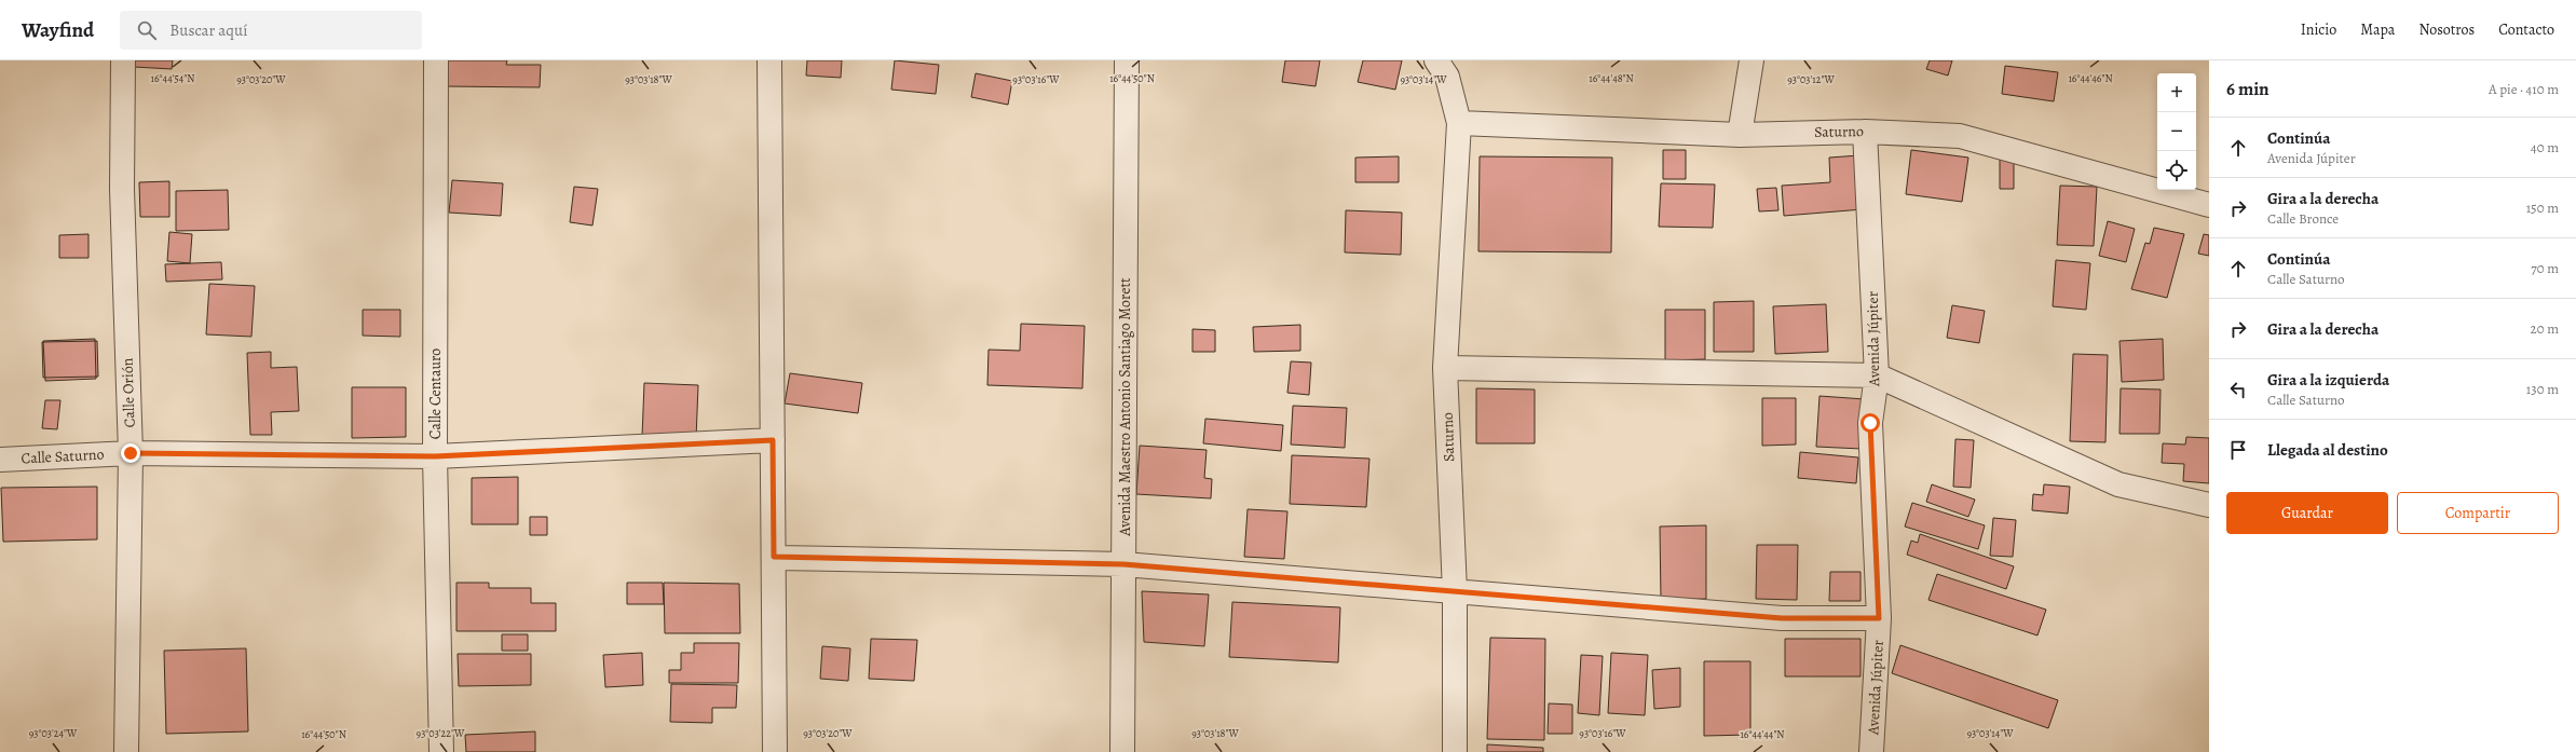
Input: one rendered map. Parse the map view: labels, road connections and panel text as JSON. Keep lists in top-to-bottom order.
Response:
{
  "streets": {
    "street": [
      "Saturno",
      "Avenida Júpiter",
      "Calle Orión",
      "Calle Centauro",
      "Avenida Maestro Antonio Santiago Morett",
      "Calle Saturno"
    ]
  },
  "crossings": [
    ["Saturno", "Avenida Júpiter"],
    ["Calle Orión", "Calle Saturno"],
    ["Calle Centauro", "Calle Saturno"]
  ],
  "page": {
    "header": "Wayfind",
    "search": "Buscar aquí",
    "nav": [
      "Inicio",
      "Mapa",
      "Nosotros",
      "Contacto"
    ],
    "heading": ["6 min", "A pie · 410 m"],
    "map_buttons": ["+", "−"],
    "list": [
      ["Continúa", "Avenida Júpiter", "40 m"],
      ["Gira a la derecha", "Calle Bronce", "150 m"],
      ["Continúa", "Calle Saturno", "70 m"],
      ["Gira a la derecha", "20 m"],
      ["Gira a la izquierda", "Calle Saturno", "130 m"],
      "Llegada al destino"
    ],
    "buttons": ["Guardar", "Compartir"]
  },
  "coordinates": [
    "16°44'54\"N",
    "16°44'50\"N",
    "16°44'48\"N",
    "16°44'46\"N",
    "93°03'20\"W",
    "93°03'16\"W",
    "93°03'14\"W",
    "93°03'18\"W",
    "93°03'12\"W",
    "93°03'24\"W",
    "93°03'22\"W",
    "16°44'44\"N"
  ]
}
